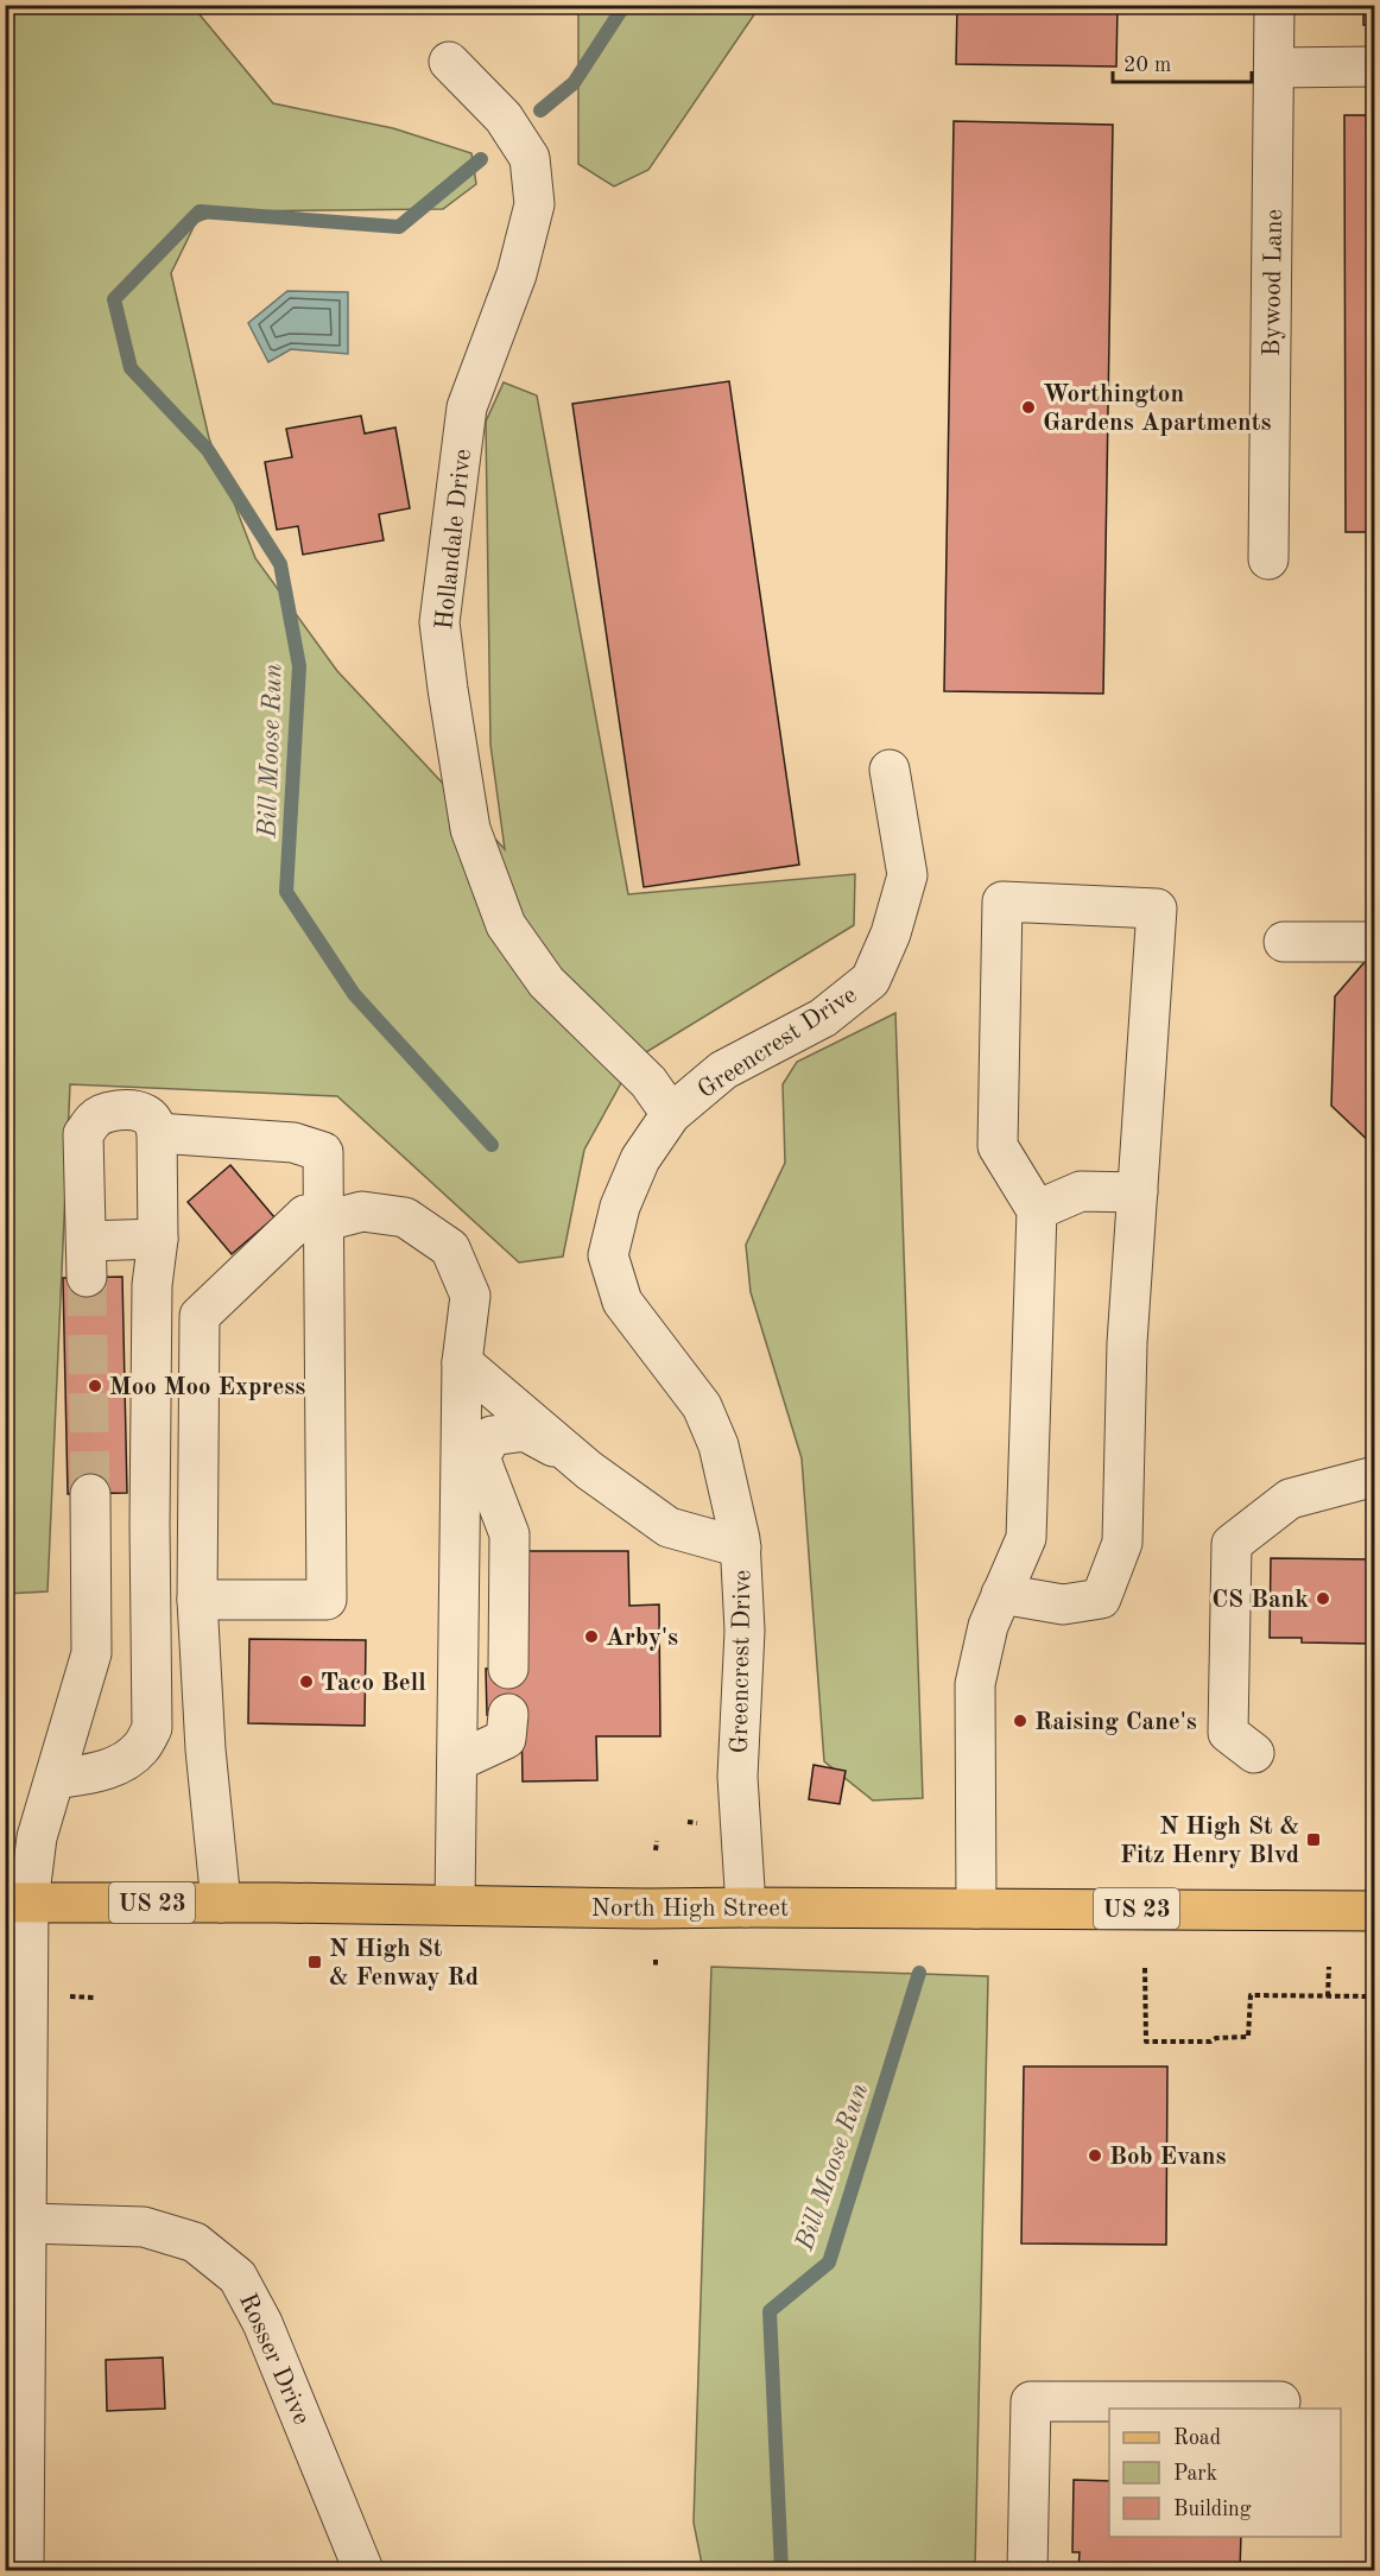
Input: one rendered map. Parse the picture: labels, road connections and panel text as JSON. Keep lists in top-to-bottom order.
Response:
{
  "streets": {
    "main road": ["US 23", "North High Street"],
    "street": [
      "Bywood Lane",
      "Hollandale Drive",
      "Greencrest Drive",
      "Rosser Drive"
    ]
  },
  "crossings": [
    ["Hollandale Drive", "Greencrest Drive"],
    ["Greencrest Drive", "North High Street"]
  ],
  "water": ["Bill Moose Run"],
  "places": {
    "other": [
      "Worthington Gardens Apartments",
      "Moo Moo Express",
      "CS Bank",
      "Arby's",
      "Taco Bell",
      "Raising Cane's",
      "Bob Evans"
    ],
    "transit": ["N High St & Fitz Henry Blvd", "N High St & Fenway Rd"]
  },
  "legend": ["Road", "Park", "Building"],
  "scale_bar": "20 m"
}
